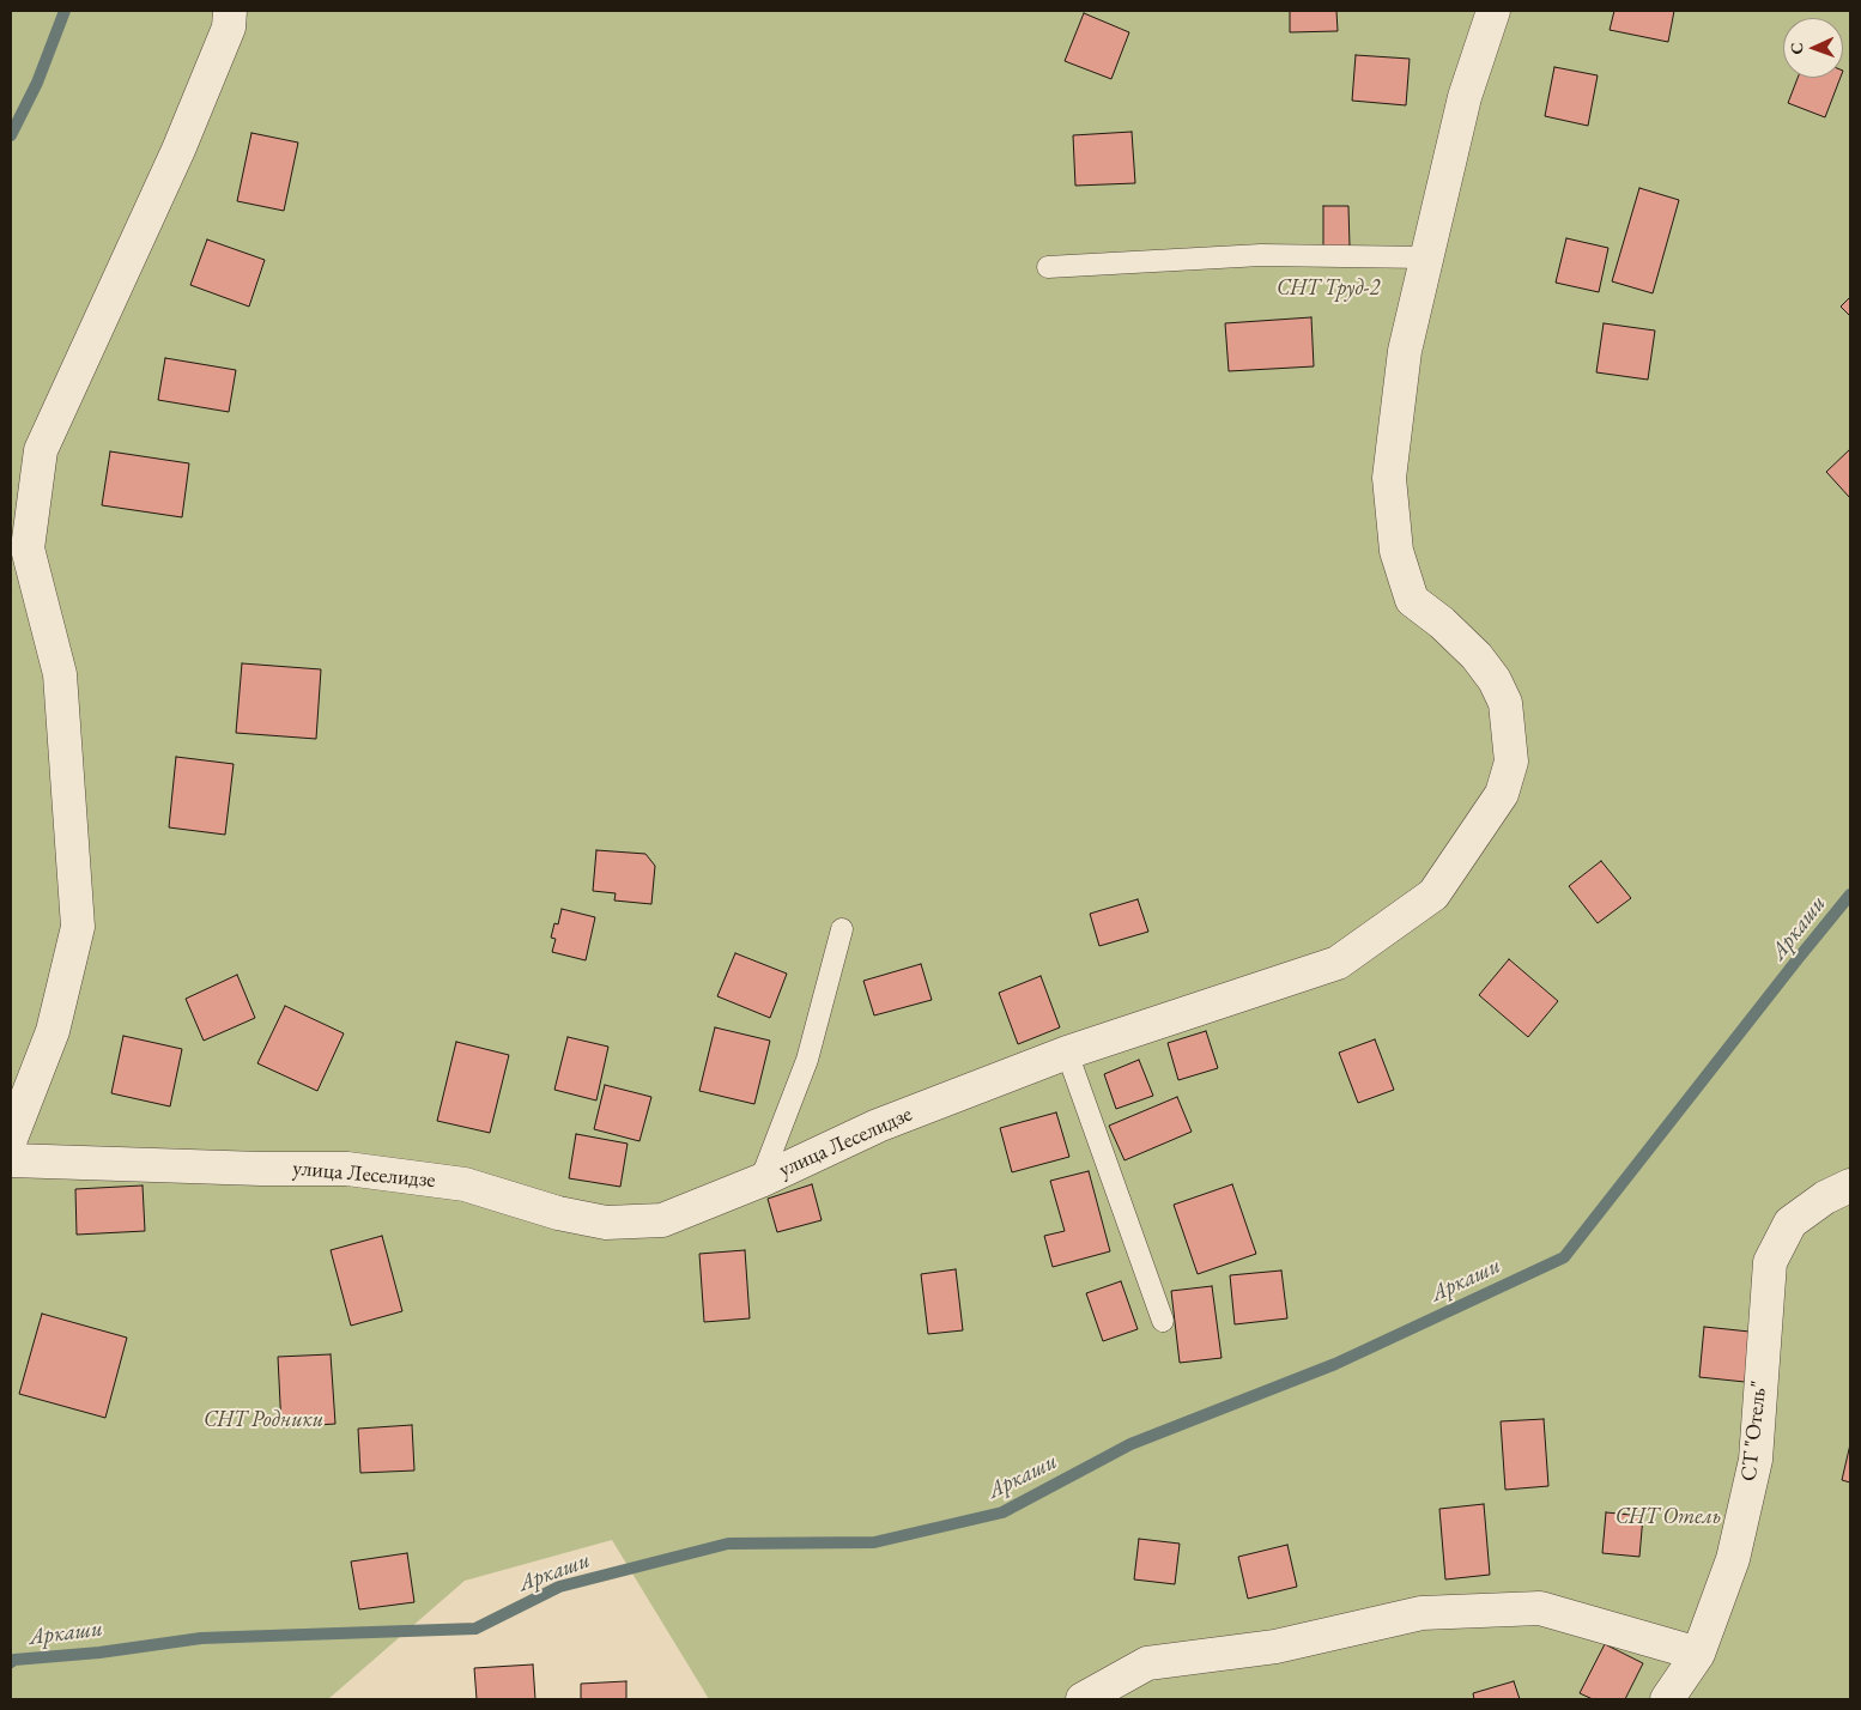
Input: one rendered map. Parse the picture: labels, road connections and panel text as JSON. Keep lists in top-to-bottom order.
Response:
{
  "streets": {
    "street": ["улица Леселидзе", "СТ \"Отель\""]
  },
  "water": ["Аркаши"],
  "parks": ["СНТ Труд-2", "СНТ Родники", "СНТ Отель"],
  "north": "left"
}
